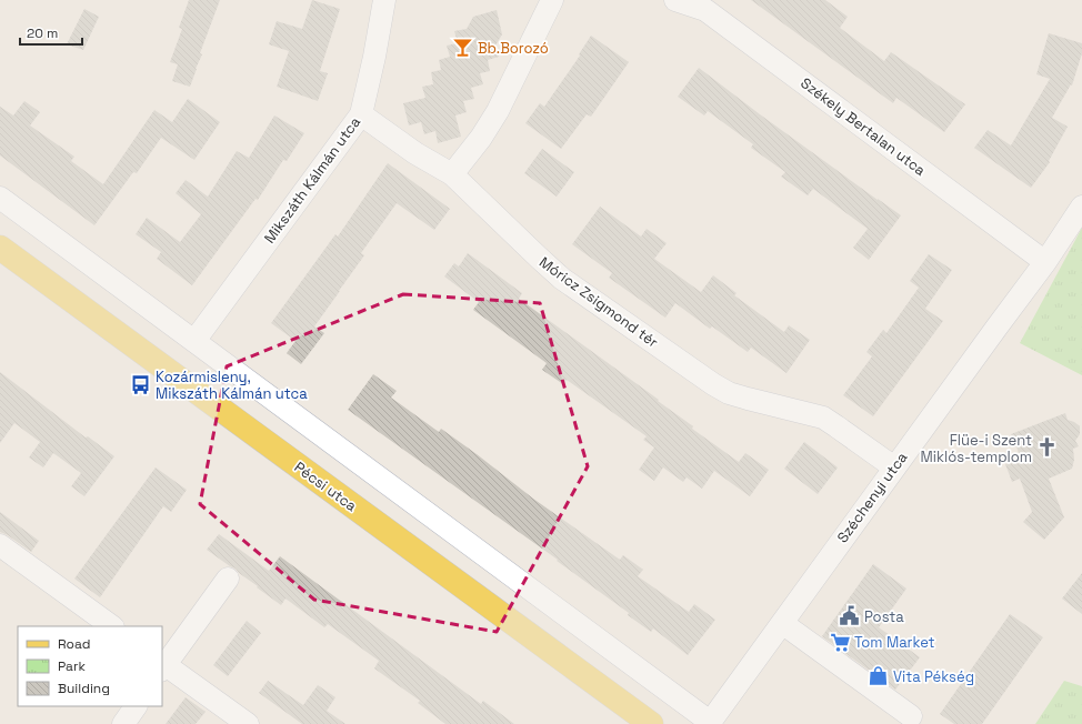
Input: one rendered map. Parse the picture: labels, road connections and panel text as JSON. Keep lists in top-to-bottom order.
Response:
{
  "streets": {
    "main road": ["Pécsi utca"],
    "street": [
      "Székely Bertalan utca",
      "Mikszáth Kálmán utca",
      "Móricz Zsigmond tér",
      "Széchenyi utca"
    ]
  },
  "crossings": [
    ["Székely Bertalan utca", "Széchenyi utca"],
    ["Mikszáth Kálmán utca", "Móricz Zsigmond tér"],
    ["Móricz Zsigmond tér", "Széchenyi utca"]
  ],
  "places": {
    "bar": ["Bb.Borozó"],
    "bus stop": ["Kozármisleny, Mikszáth Kálmán utca"],
    "church": ["Flüe-i Szent Miklós-templom"],
    "public building": ["Posta"],
    "supermarket": ["Tom Market"],
    "shop": ["Vita Pékség"]
  },
  "legend": ["Road", "Park", "Building"],
  "scale_bar": "20 m"
}
